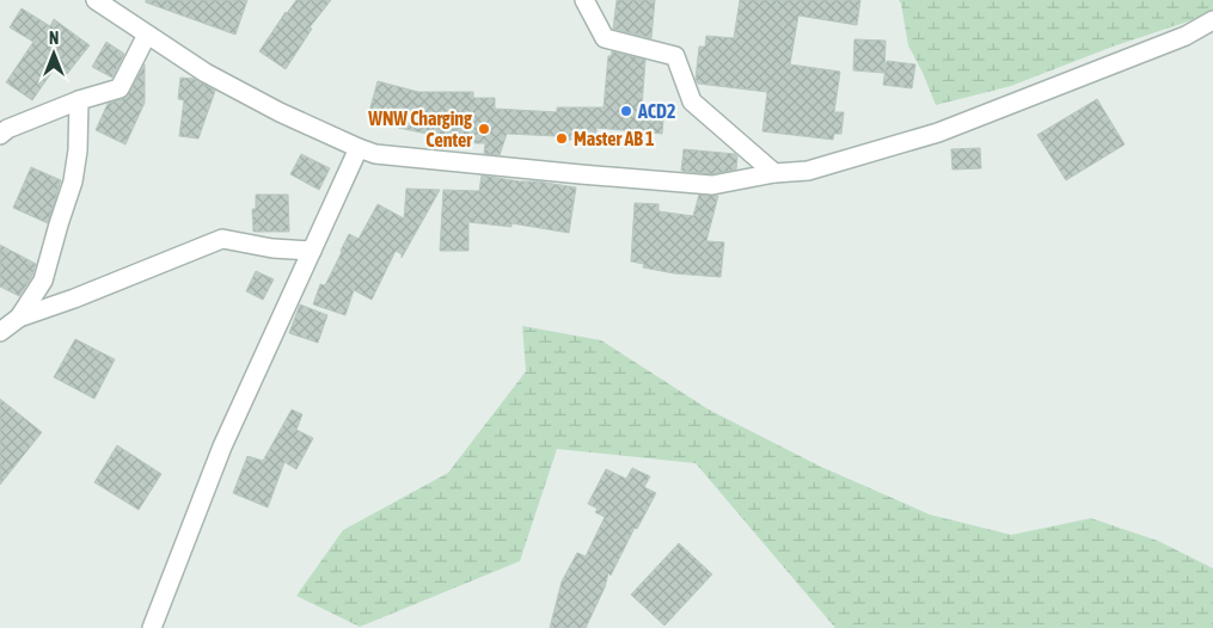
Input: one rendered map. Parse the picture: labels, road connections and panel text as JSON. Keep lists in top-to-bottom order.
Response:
{
  "places": ["ACD2", "WNW Charging Center", "Master AB 1"],
  "north": "top"
}
